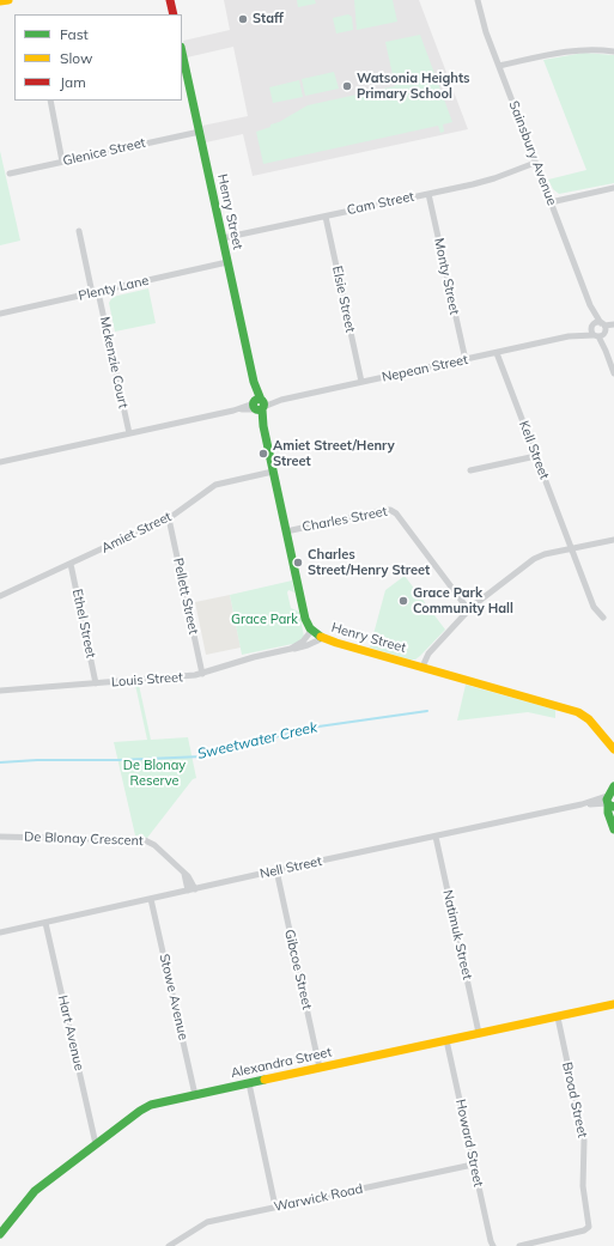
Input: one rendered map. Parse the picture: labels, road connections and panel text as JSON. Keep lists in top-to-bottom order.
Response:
{
  "streets": {
    "street": [
      "Glenice Street",
      "Sainsbury Avenue",
      "Cam Street",
      "Henry Street",
      "Monty Street",
      "Plenty Lane",
      "Elsie Street",
      "Mckenzie Court",
      "Nepean Street",
      "Kell Street",
      "Charles Street",
      "Amiet Street",
      "Pellett Street",
      "Ethel Street",
      "Louis Street",
      "De Blonay Crescent",
      "Nell Street",
      "Natimuk Street",
      "Gibcoe Street",
      "Stowe Avenue",
      "Hart Avenue",
      "Alexandra Street",
      "Broad Street",
      "Howard Street",
      "Warwick Road"
    ]
  },
  "crossings": [
    ["Glenice Street", "Henry Street"],
    ["Sainsbury Avenue", "Cam Street"],
    ["Sainsbury Avenue", "Nepean Street"],
    ["Cam Street", "Henry Street"],
    ["Cam Street", "Monty Street"],
    ["Cam Street", "Elsie Street"],
    ["Henry Street", "Plenty Lane"],
    ["Henry Street", "Nepean Street"],
    ["Henry Street", "Charles Street"],
    ["Henry Street", "Amiet Street"],
    ["Henry Street", "Louis Street"],
    ["Monty Street", "Nepean Street"],
    ["Plenty Lane", "Mckenzie Court"],
    ["Elsie Street", "Nepean Street"],
    ["Mckenzie Court", "Nepean Street"],
    ["Nepean Street", "Kell Street"],
    ["Amiet Street", "Pellett Street"],
    ["Amiet Street", "Ethel Street"],
    ["Pellett Street", "Louis Street"],
    ["Ethel Street", "Louis Street"],
    ["De Blonay Crescent", "Nell Street"],
    ["Nell Street", "Natimuk Street"],
    ["Nell Street", "Gibcoe Street"],
    ["Nell Street", "Stowe Avenue"],
    ["Nell Street", "Hart Avenue"],
    ["Natimuk Street", "Alexandra Street"],
    ["Gibcoe Street", "Alexandra Street"],
    ["Stowe Avenue", "Alexandra Street"],
    ["Hart Avenue", "Alexandra Street"],
    ["Alexandra Street", "Broad Street"],
    ["Alexandra Street", "Howard Street"],
    ["Howard Street", "Warwick Road"]
  ],
  "water": ["Sweetwater Creek"],
  "parks": ["Grace Park", "De Blonay Reserve"],
  "places": [
    "Staff",
    "Watsonia Heights Primary School",
    "Amiet Street/Henry Street",
    "Charles Street/Henry Street",
    "Grace Park Community Hall"
  ],
  "legend": ["Fast", "Slow", "Jam"]
}
